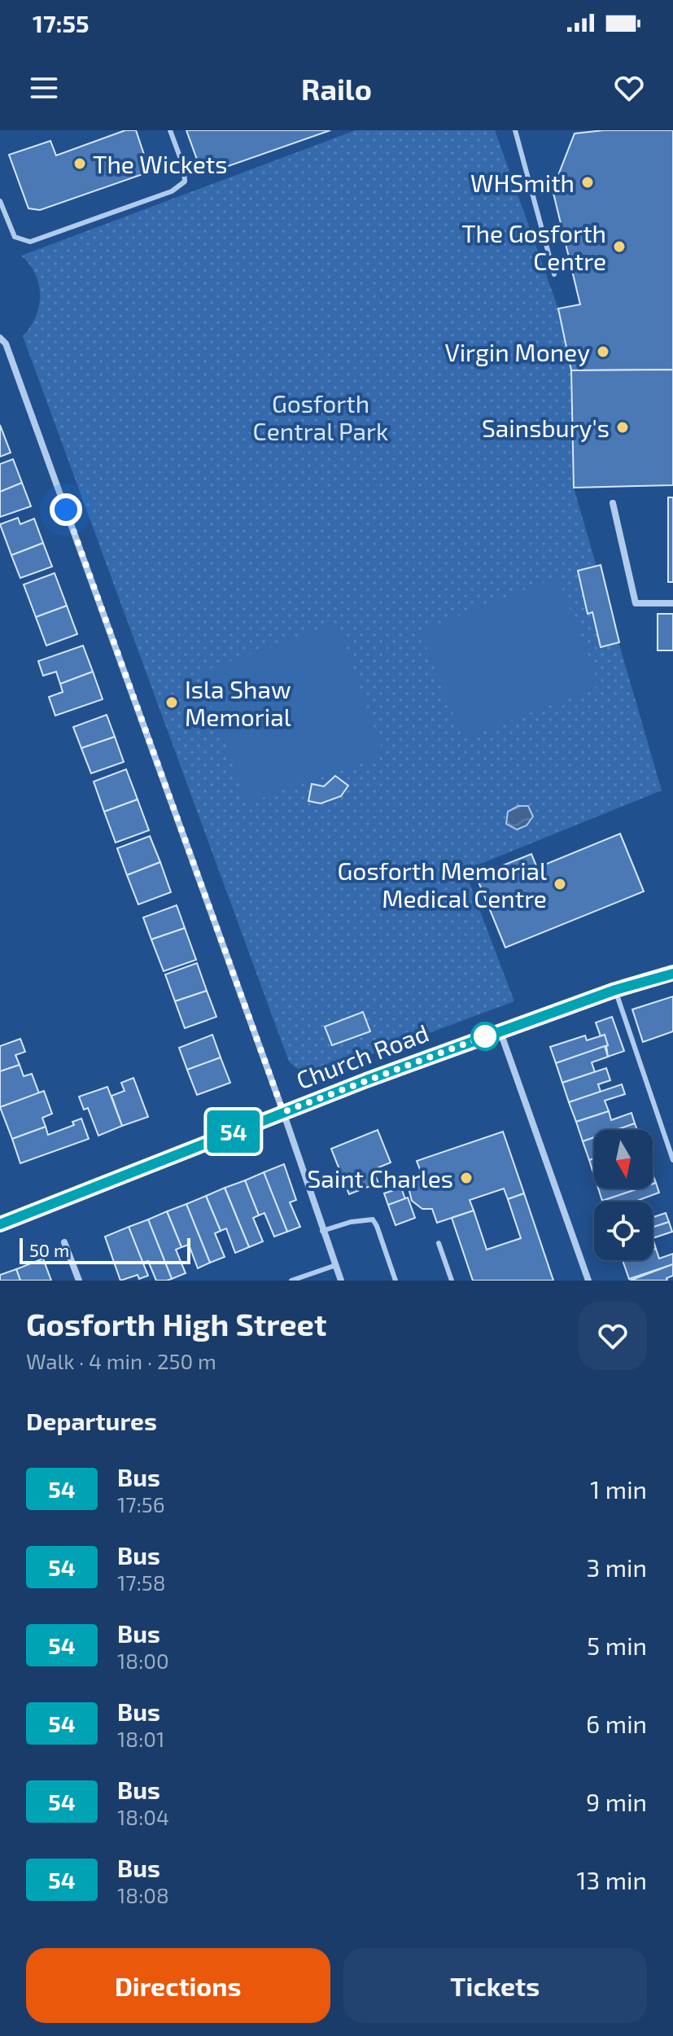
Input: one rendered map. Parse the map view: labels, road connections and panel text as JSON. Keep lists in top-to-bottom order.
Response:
{
  "streets": {
    "main road": ["Church Road"]
  },
  "parks": ["Gosforth Central Park"],
  "places": [
    "The Wickets",
    "WHSmith",
    "The Gosforth Centre",
    "Virgin Money",
    "Sainsbury's",
    "Isla Shaw Memorial",
    "Gosforth Memorial Medical Centre",
    "Saint Charles"
  ],
  "lines": ["bus line 54"],
  "scale_bar": "50 m",
  "north": "bottom",
  "page": {
    "status": "17:55",
    "header": "Railo",
    "on_map": "54",
    "scale": "50 m",
    "heading": [
      ["Gosforth High Street", "Walk · 4 min · 250 m"],
      "Departures"
    ],
    "list": [
      {
        "mark": "54",
        "name": "Bus",
        "note": "17:56",
        "value": "1 min"
      },
      {
        "mark": "54",
        "name": "Bus",
        "note": "17:58",
        "value": "3 min"
      },
      {
        "mark": "54",
        "name": "Bus",
        "note": "18:00",
        "value": "5 min"
      },
      {
        "mark": "54",
        "name": "Bus",
        "note": "18:01",
        "value": "6 min"
      },
      {
        "mark": "54",
        "name": "Bus",
        "note": "18:04",
        "value": "9 min"
      },
      {
        "mark": "54",
        "name": "Bus",
        "note": "18:08",
        "value": "13 min"
      }
    ],
    "buttons": ["Directions", "Tickets"]
  }
}
